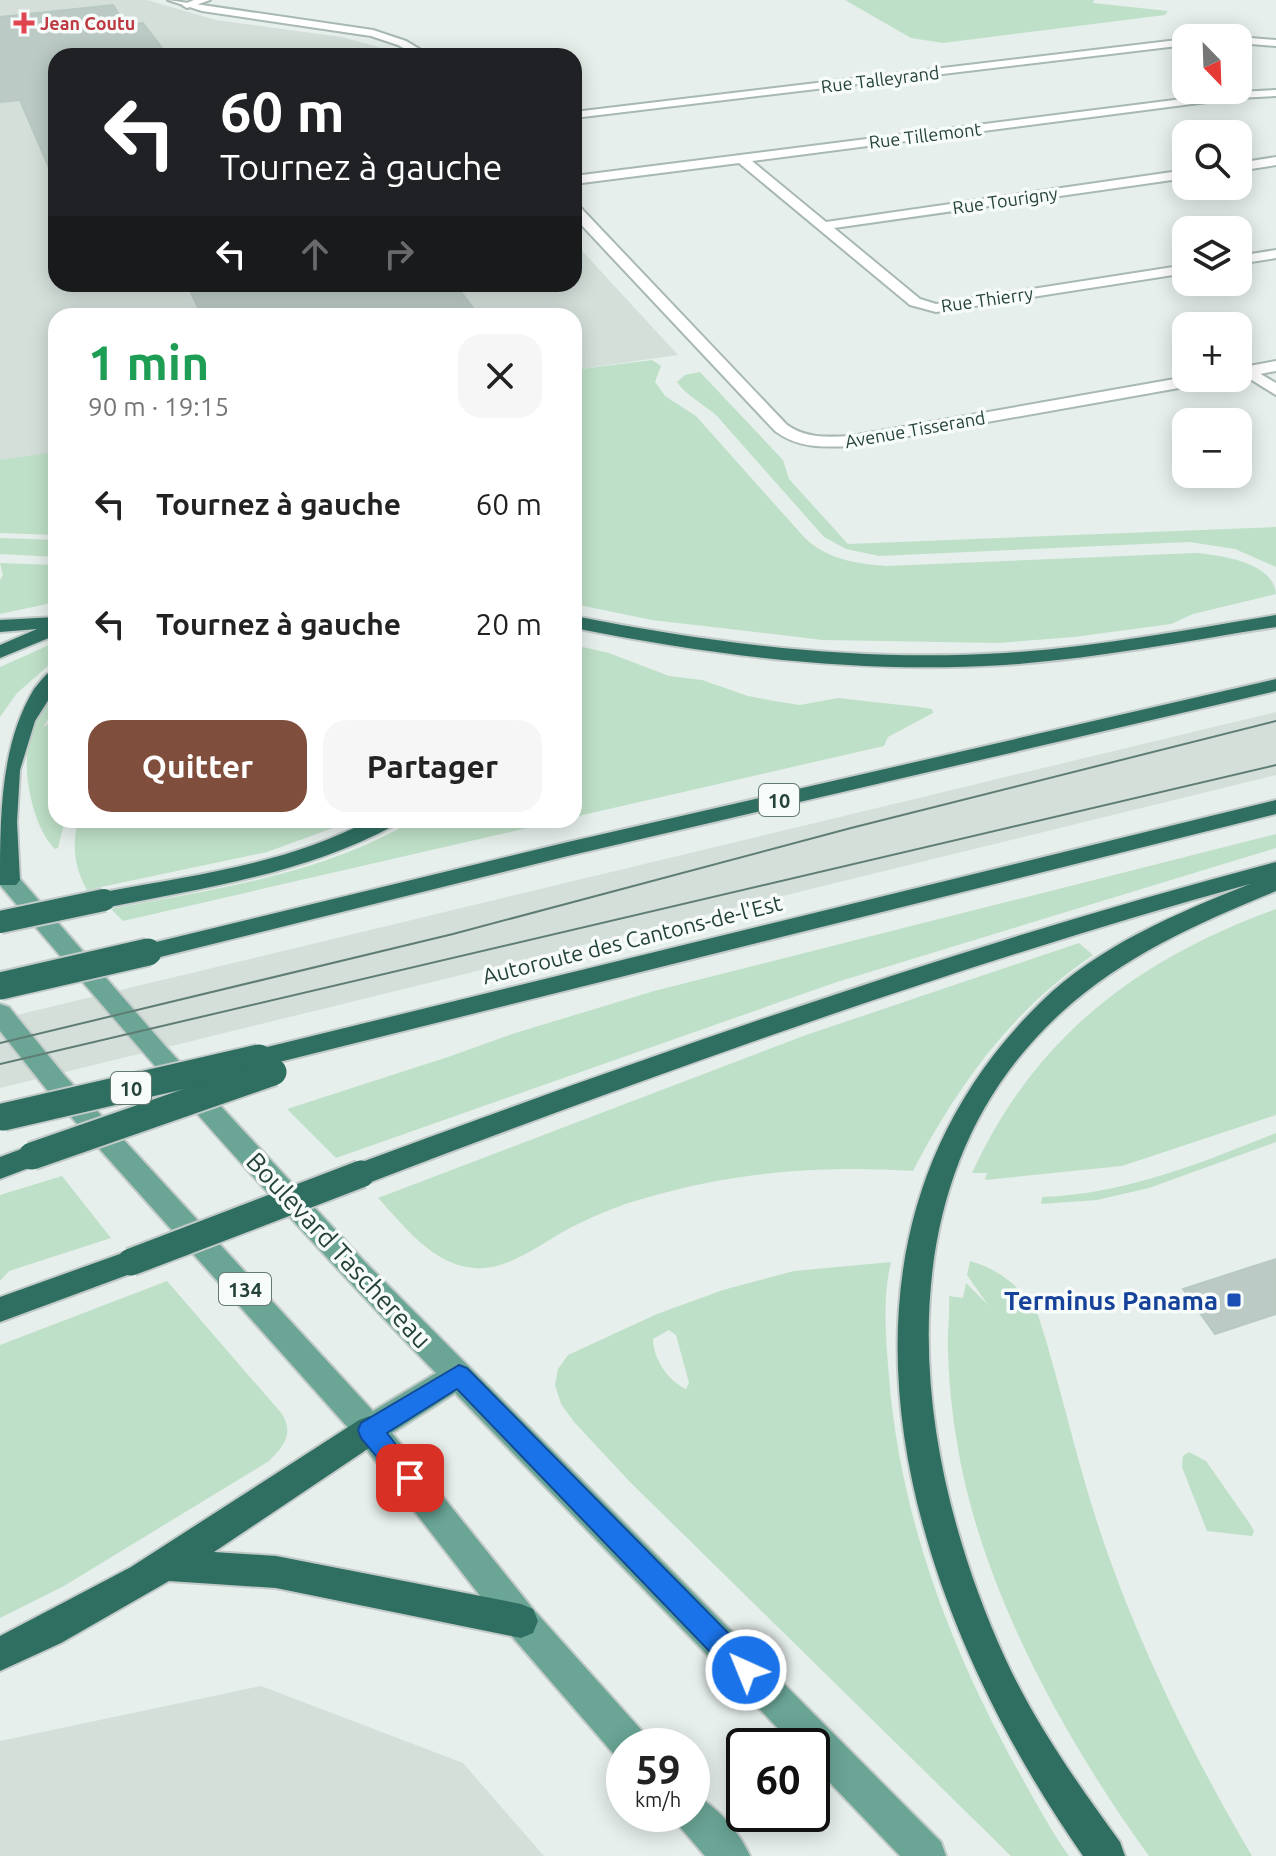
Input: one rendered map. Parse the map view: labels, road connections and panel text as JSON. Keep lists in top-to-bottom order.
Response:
{
  "streets": {
    "highway": ["10", "Autoroute des Cantons-de-l'Est"],
    "main road": ["Boulevard Taschereau", "134"],
    "street": [
      "Rue Talleyrand",
      "Rue Tillemont",
      "Rue Tourigny",
      "Rue Thierry",
      "Avenue Tisserand"
    ]
  },
  "crossings": [
    ["Rue Tillemont", "Rue Thierry"],
    ["Rue Tourigny", "Rue Thierry"],
    ["10", "Autoroute des Cantons-de-l'Est"]
  ],
  "places": {
    "health": ["Jean Coutu"],
    "transit": ["Terminus Panama"]
  },
  "north": "bottom right",
  "page": {
    "map_buttons": ["+", "−"],
    "turn": ["60 m", "Tournez à gauche"],
    "heading": ["1 min", "90 m · 19:15"],
    "list": [
      {
        "name": "Tournez à gauche",
        "value": "60 m"
      },
      {
        "name": "Tournez à gauche",
        "value": "20 m"
      }
    ],
    "buttons": ["Quitter", "Partager"],
    "speed": "59 km/h",
    "limit": "60"
  }
}
